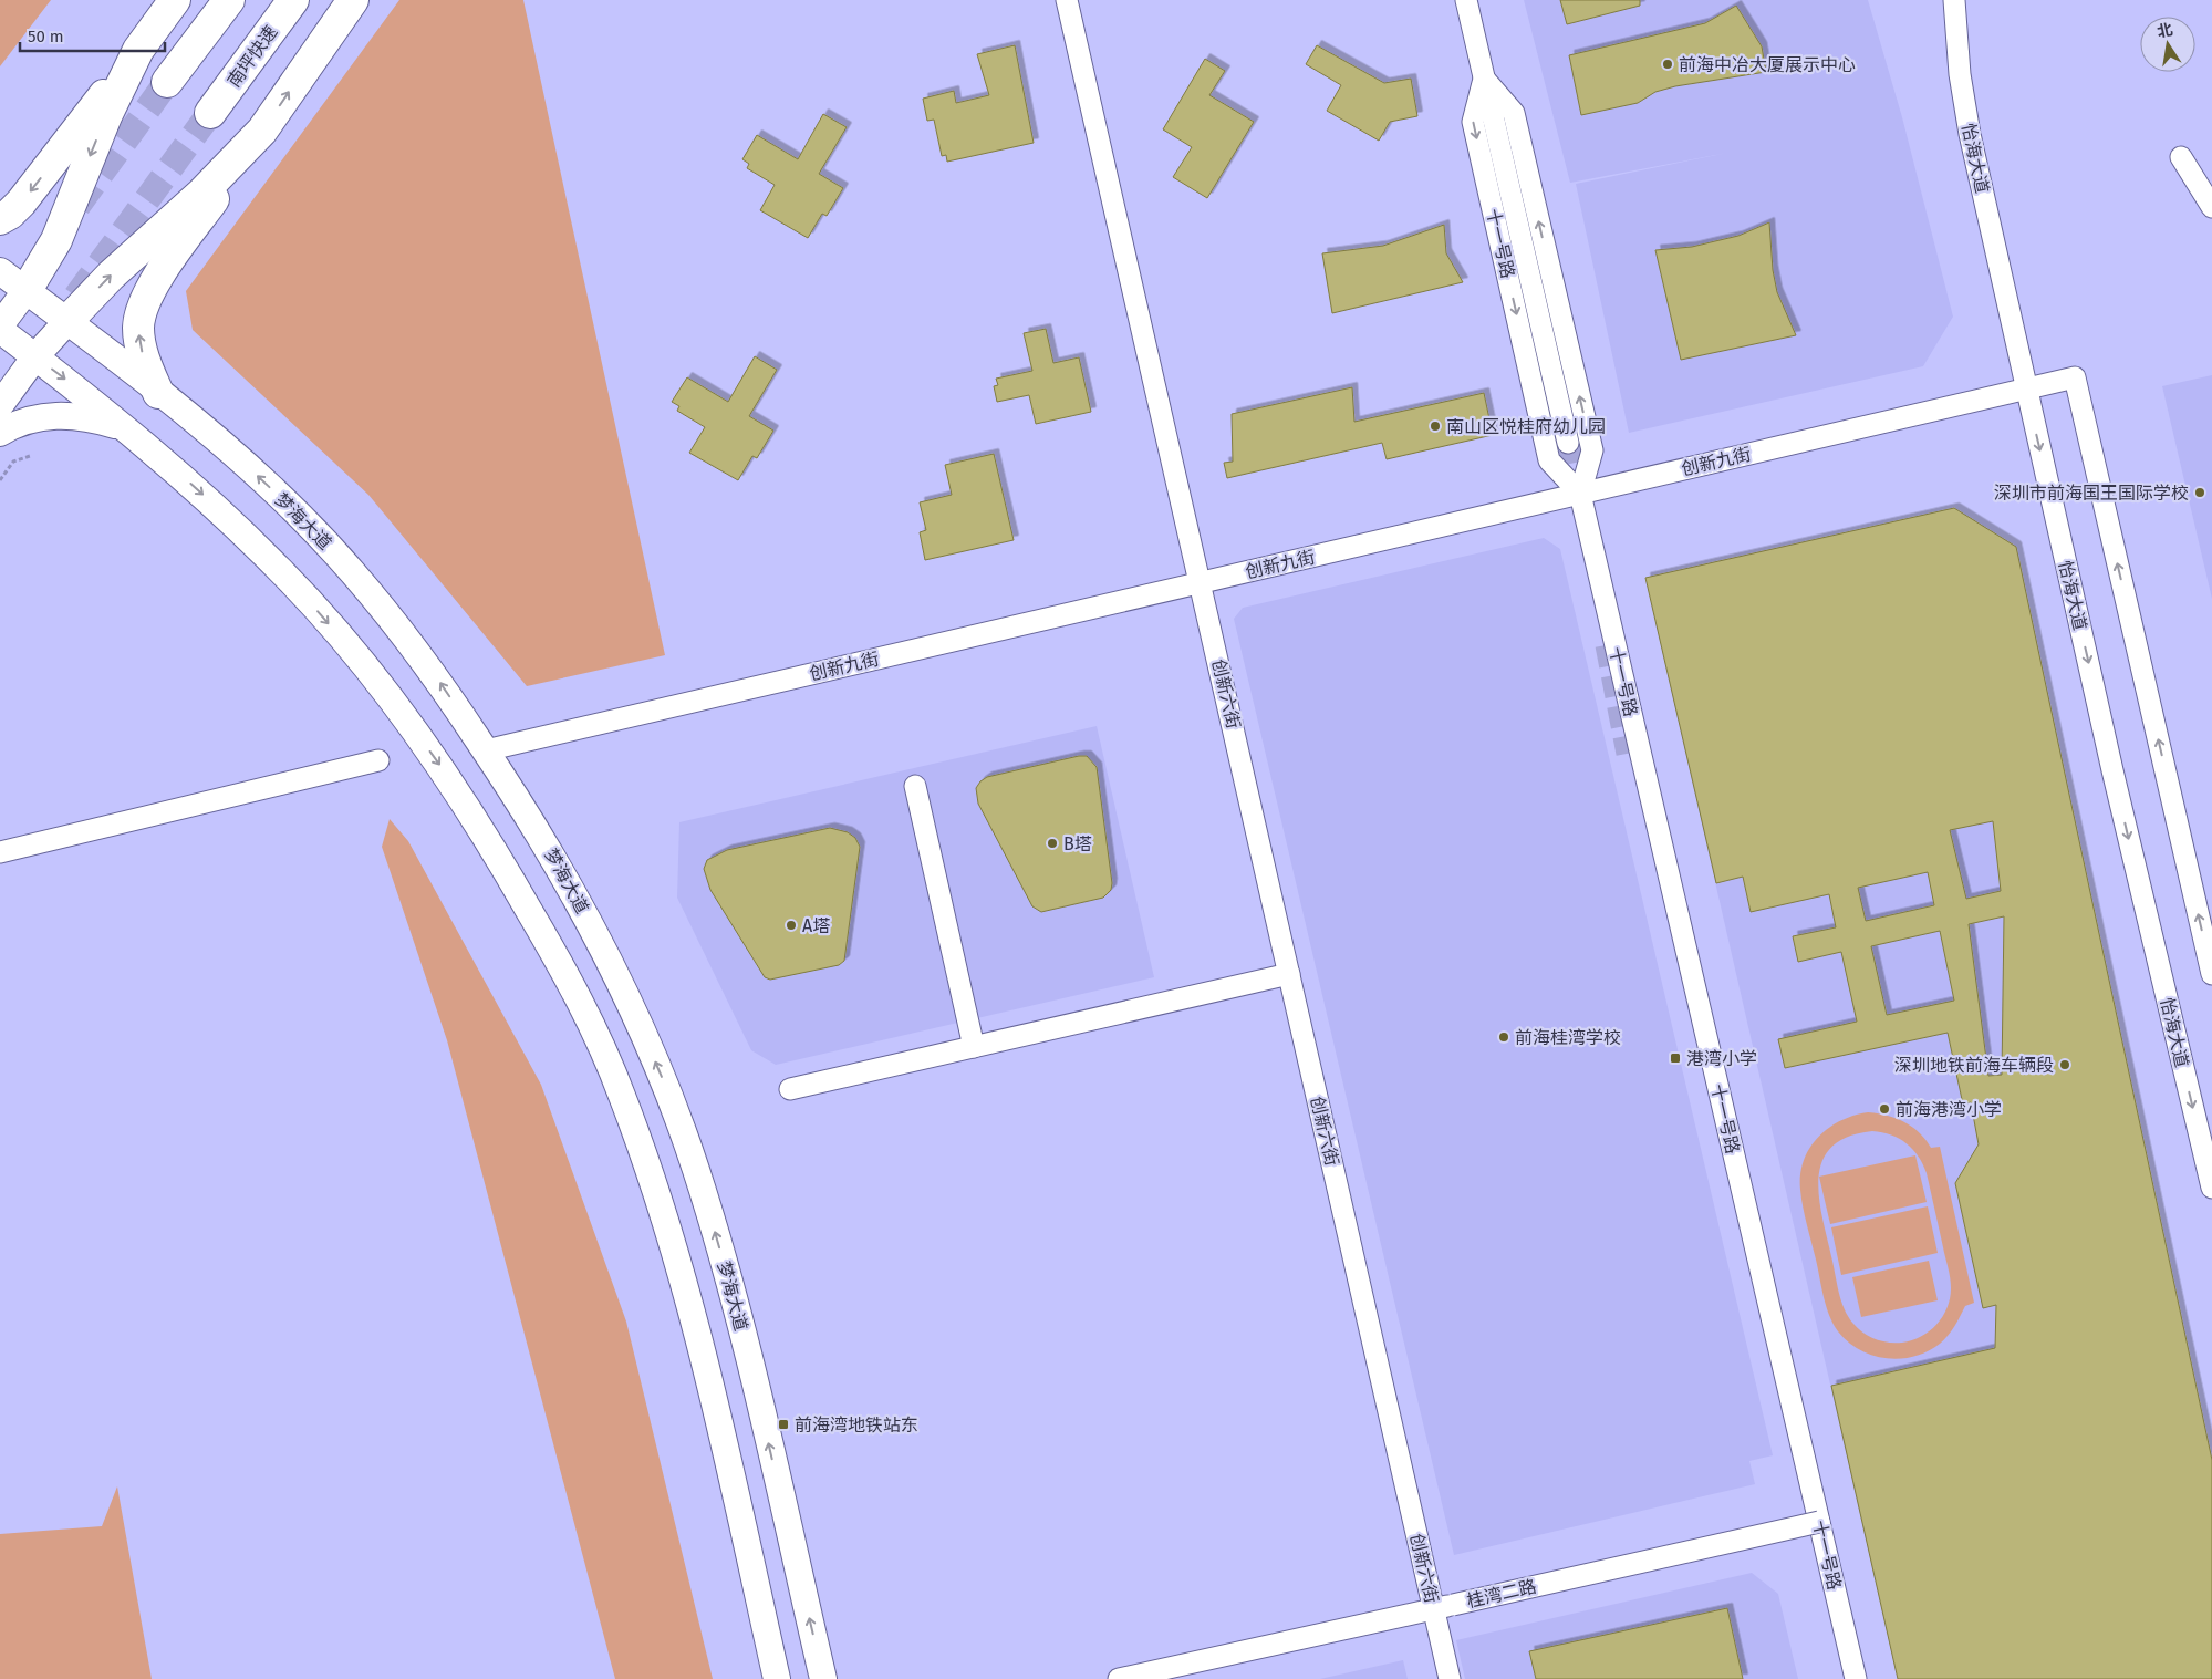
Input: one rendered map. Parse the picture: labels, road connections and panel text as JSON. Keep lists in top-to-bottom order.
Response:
{
  "streets": {
    "highway": ["南坪快速"],
    "main road": ["梦海大道"],
    "street": [
      "怡海大道",
      "十一号路",
      "创新九街",
      "创新六街",
      "桂湾二路"
    ]
  },
  "crossings": [
    ["怡海大道", "创新九街"],
    ["十一号路", "创新九街"],
    ["十一号路", "桂湾二路"],
    ["创新九街", "梦海大道"],
    ["创新九街", "创新六街"],
    ["创新六街", "桂湾二路"]
  ],
  "one_way": ["怡海大道"],
  "places": {
    "other": [
      "前海中冶大厦展示中心",
      "南山区悦桂府幼儿园",
      "深圳市前海国王国际学校",
      "B塔",
      "A塔",
      "前海桂湾学校",
      "深圳地铁前海车辆段",
      "前海港湾小学"
    ],
    "transit": ["港湾小学", "前海湾地铁站东"]
  },
  "scale_bar": "50 m",
  "north": "top"
}
